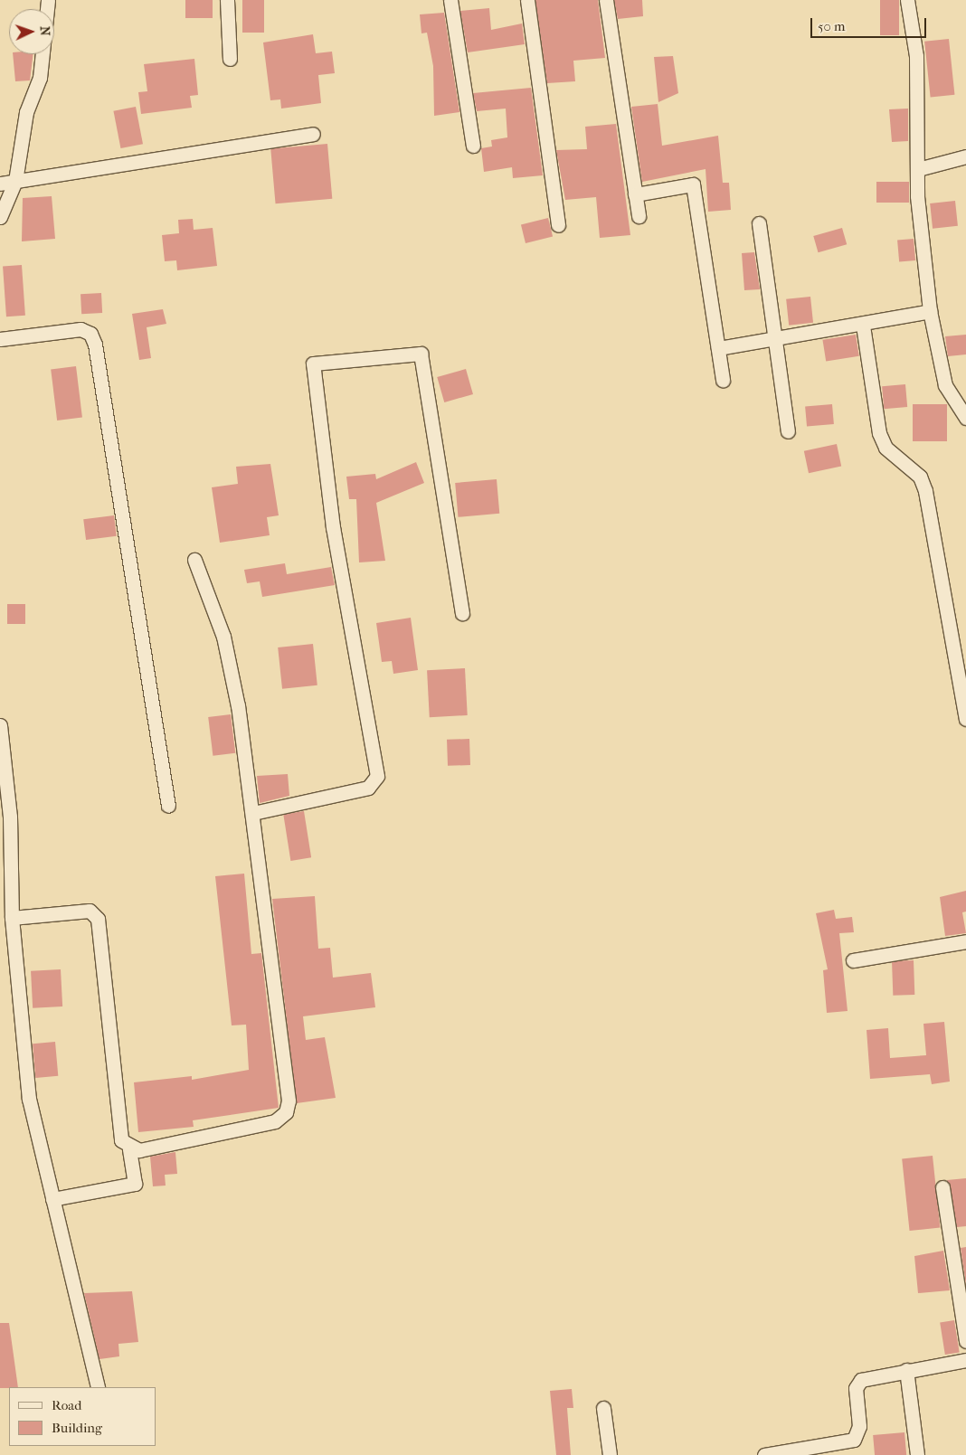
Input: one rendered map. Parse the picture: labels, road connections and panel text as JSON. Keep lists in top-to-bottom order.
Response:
{
  "legend": ["Road", "Building"],
  "scale_bar": "50 m",
  "north": "right"
}
